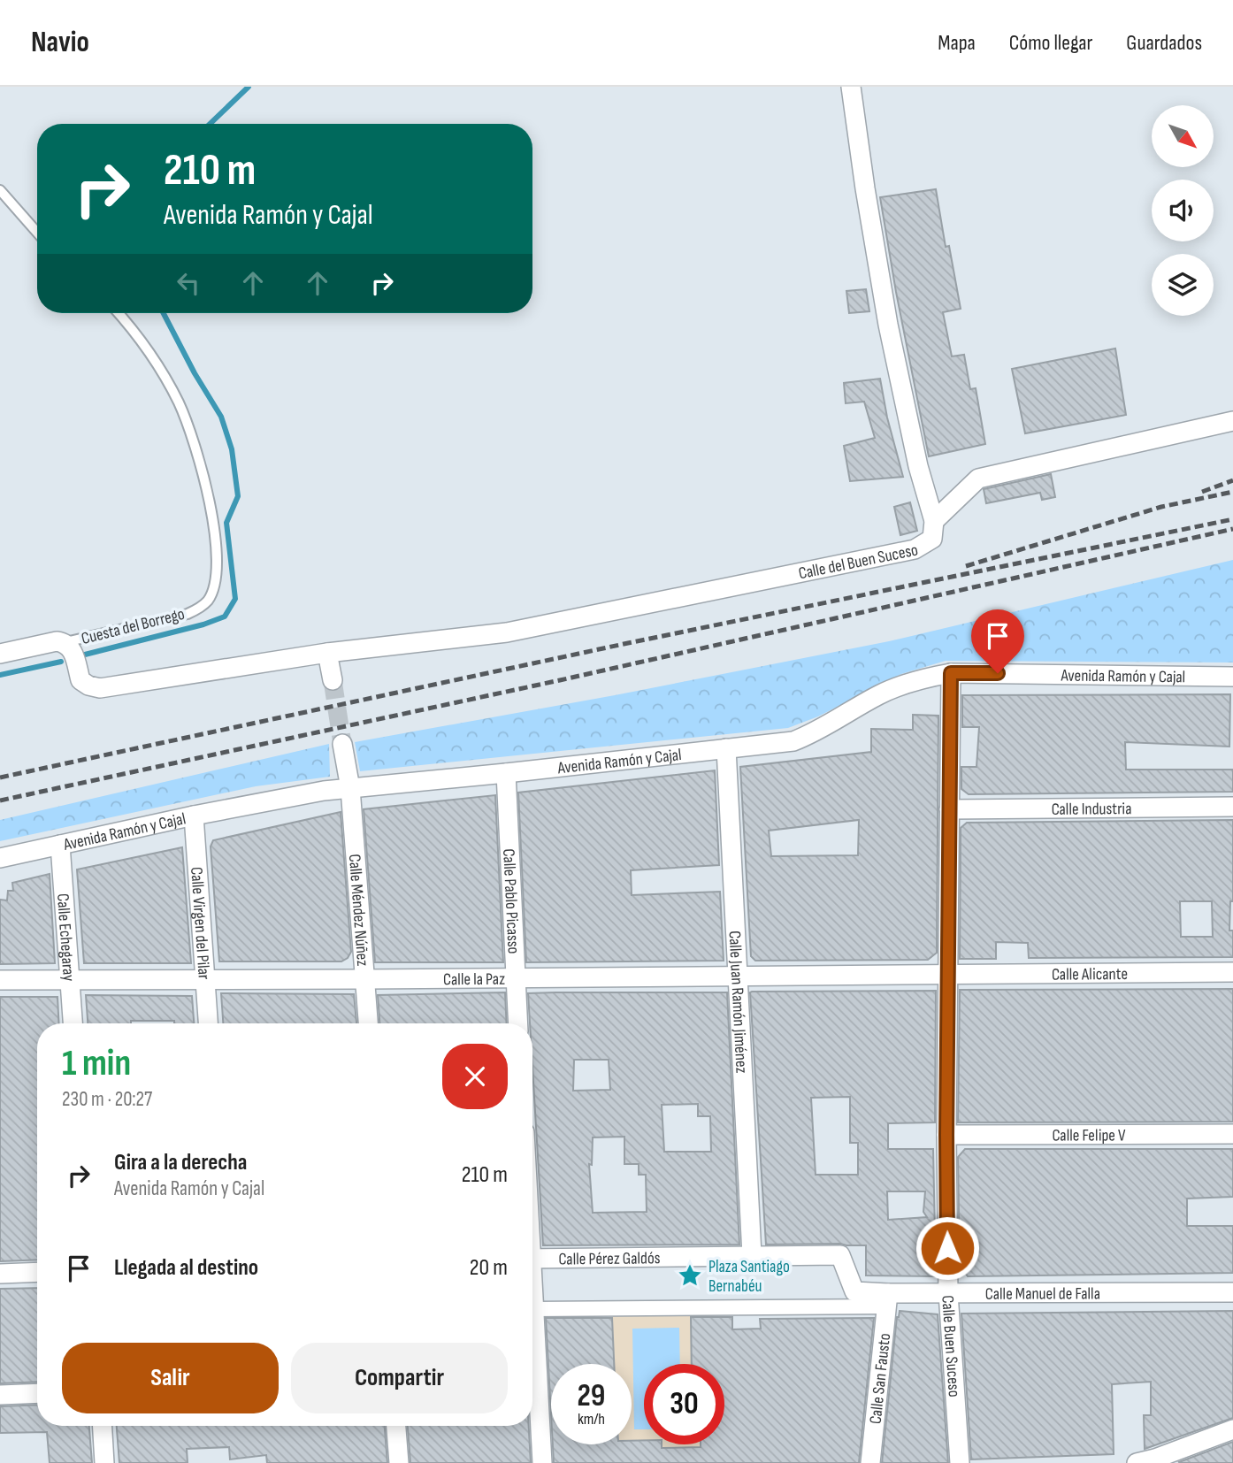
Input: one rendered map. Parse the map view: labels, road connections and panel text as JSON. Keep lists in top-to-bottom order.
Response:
{
  "streets": {
    "street": [
      "Calle del Buen Suceso",
      "Avenida Ramón y Cajal",
      "Calle Industria",
      "Calle Pablo Picasso",
      "Calle Méndez Núñez",
      "Calle Virgen del Pilar",
      "Calle Echegaray",
      "Calle Alicante",
      "Calle la Paz",
      "Calle Juan Ramón Jiménez",
      "Calle Felipe V",
      "Calle Pérez Galdós",
      "Calle Manuel de Falla",
      "Calle Buen Suceso",
      "Calle San Fausto"
    ],
    "lane": ["Cuesta del Borrego"]
  },
  "crossings": [
    ["Avenida Ramón y Cajal", "Calle Pablo Picasso"],
    ["Avenida Ramón y Cajal", "Calle Méndez Núñez"],
    ["Avenida Ramón y Cajal", "Calle Virgen del Pilar"],
    ["Avenida Ramón y Cajal", "Calle Echegaray"],
    ["Avenida Ramón y Cajal", "Calle Juan Ramón Jiménez"],
    ["Avenida Ramón y Cajal", "Calle Buen Suceso"],
    ["Calle Industria", "Calle Buen Suceso"],
    ["Calle Pablo Picasso", "Calle la Paz"],
    ["Calle Méndez Núñez", "Calle la Paz"],
    ["Calle Virgen del Pilar", "Calle la Paz"],
    ["Calle Echegaray", "Calle la Paz"],
    ["Calle Alicante", "Calle la Paz"],
    ["Calle Alicante", "Calle Buen Suceso"],
    ["Calle la Paz", "Calle Juan Ramón Jiménez"],
    ["Calle la Paz", "Calle Buen Suceso"],
    ["Calle Juan Ramón Jiménez", "Calle Pérez Galdós"],
    ["Calle Felipe V", "Calle Buen Suceso"],
    ["Calle Pérez Galdós", "Calle Manuel de Falla"],
    ["Calle Manuel de Falla", "Calle Buen Suceso"],
    ["Calle Manuel de Falla", "Calle San Fausto"]
  ],
  "places": {
    "place": ["Plaza Santiago Bernabéu"]
  },
  "north": "bottom right",
  "page": {
    "header": "Navio",
    "nav": ["Mapa", "Cómo llegar", "Guardados"],
    "turn": ["210 m", "Avenida Ramón y Cajal"],
    "heading": ["1 min", "230 m · 20:27"],
    "list": [
      {
        "name": "Gira a la derecha",
        "note": "Avenida Ramón y Cajal",
        "value": "210 m"
      },
      {
        "name": "Llegada al destino",
        "value": "20 m"
      }
    ],
    "buttons": ["Salir", "Compartir"],
    "speed": "29 km/h",
    "limit": "30"
  }
}
